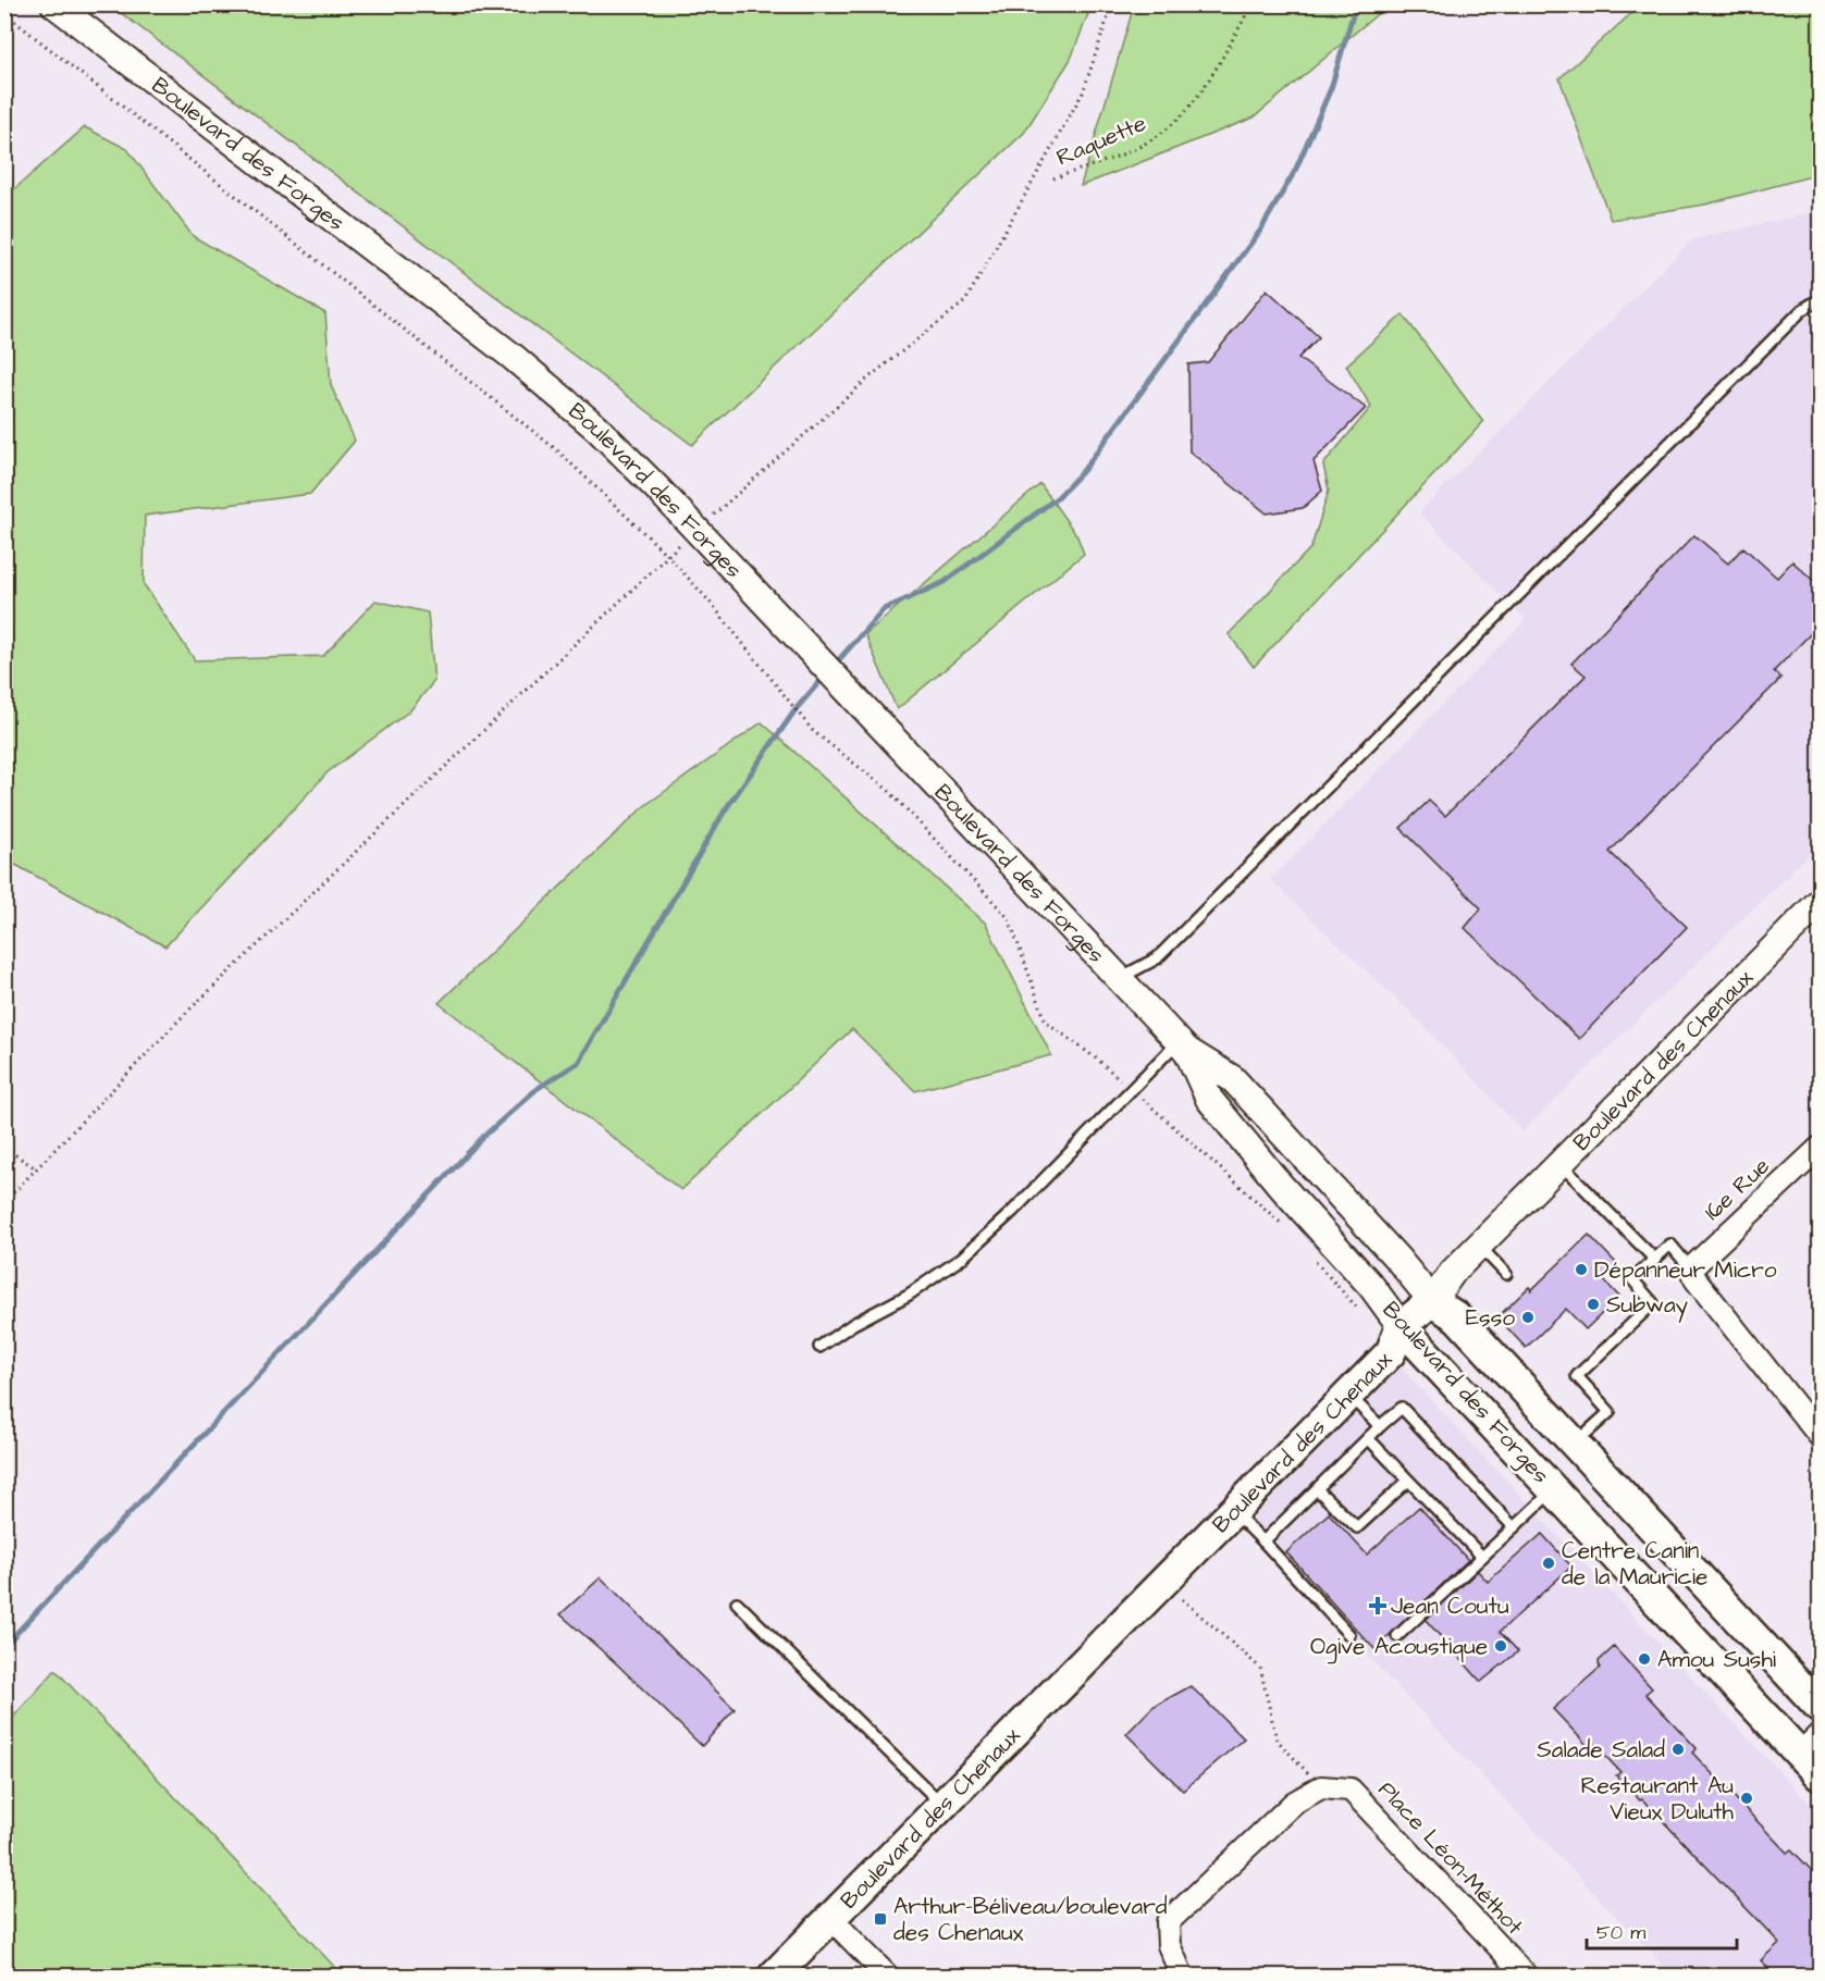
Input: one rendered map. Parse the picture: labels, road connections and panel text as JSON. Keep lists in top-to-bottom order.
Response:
{
  "streets": {
    "main road": ["Boulevard des Forges", "Boulevard des Chenaux"],
    "street": ["16e Rue", "Place Léon-Méthot"],
    "path": ["Raquette"]
  },
  "crossings": [
    ["Boulevard des Forges", "Boulevard des Chenaux"]
  ],
  "places": {
    "other": [
      "Dépanneur Micro",
      "Subway",
      "Esso",
      "Centre Canin de la Mauricie",
      "Ogive Acoustique",
      "Amou Sushi",
      "Salade Salad",
      "Restaurant Au Vieux Duluth"
    ],
    "health": ["Jean Coutu"],
    "transit": ["Arthur-Béliveau/boulevard des Chenaux"]
  },
  "scale_bar": "50 m"
}
